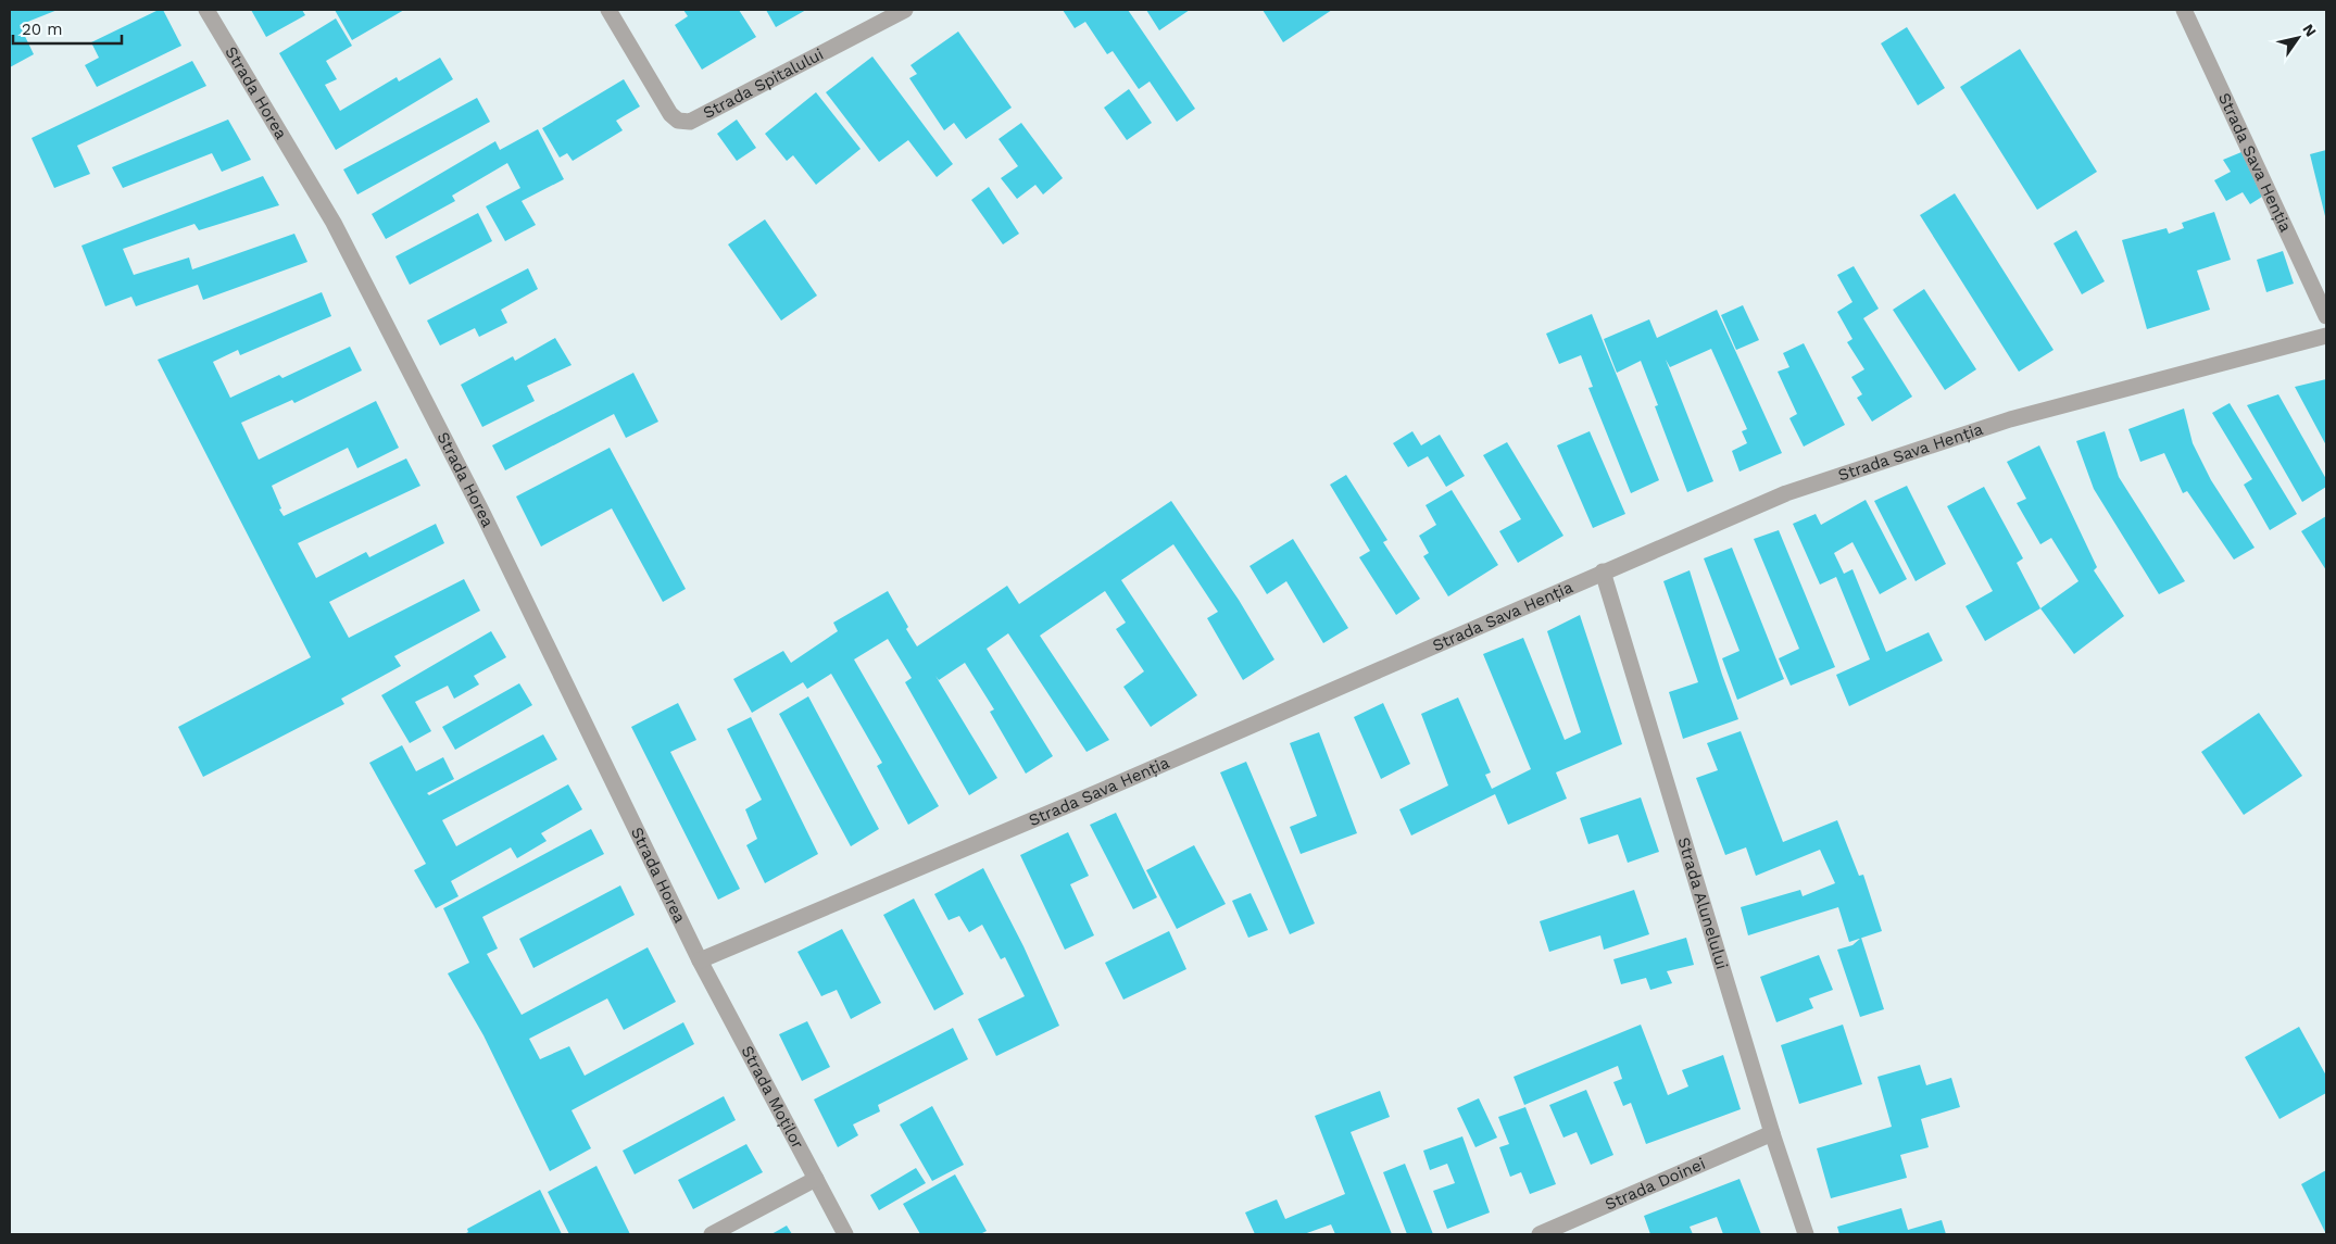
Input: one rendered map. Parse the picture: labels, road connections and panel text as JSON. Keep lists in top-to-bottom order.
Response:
{
  "streets": {
    "street": [
      "Strada Spitalului",
      "Strada Horea",
      "Strada Sava Henția",
      "Strada Alunelului",
      "Strada Moților",
      "Strada Doinei"
    ]
  },
  "crossings": [
    ["Strada Horea", "Strada Sava Henția"],
    ["Strada Horea", "Strada Moților"],
    ["Strada Sava Henția", "Strada Alunelului"],
    ["Strada Sava Henția", "Strada Moților"],
    ["Strada Alunelului", "Strada Doinei"]
  ],
  "scale_bar": "20 m",
  "north": "top right"
}
